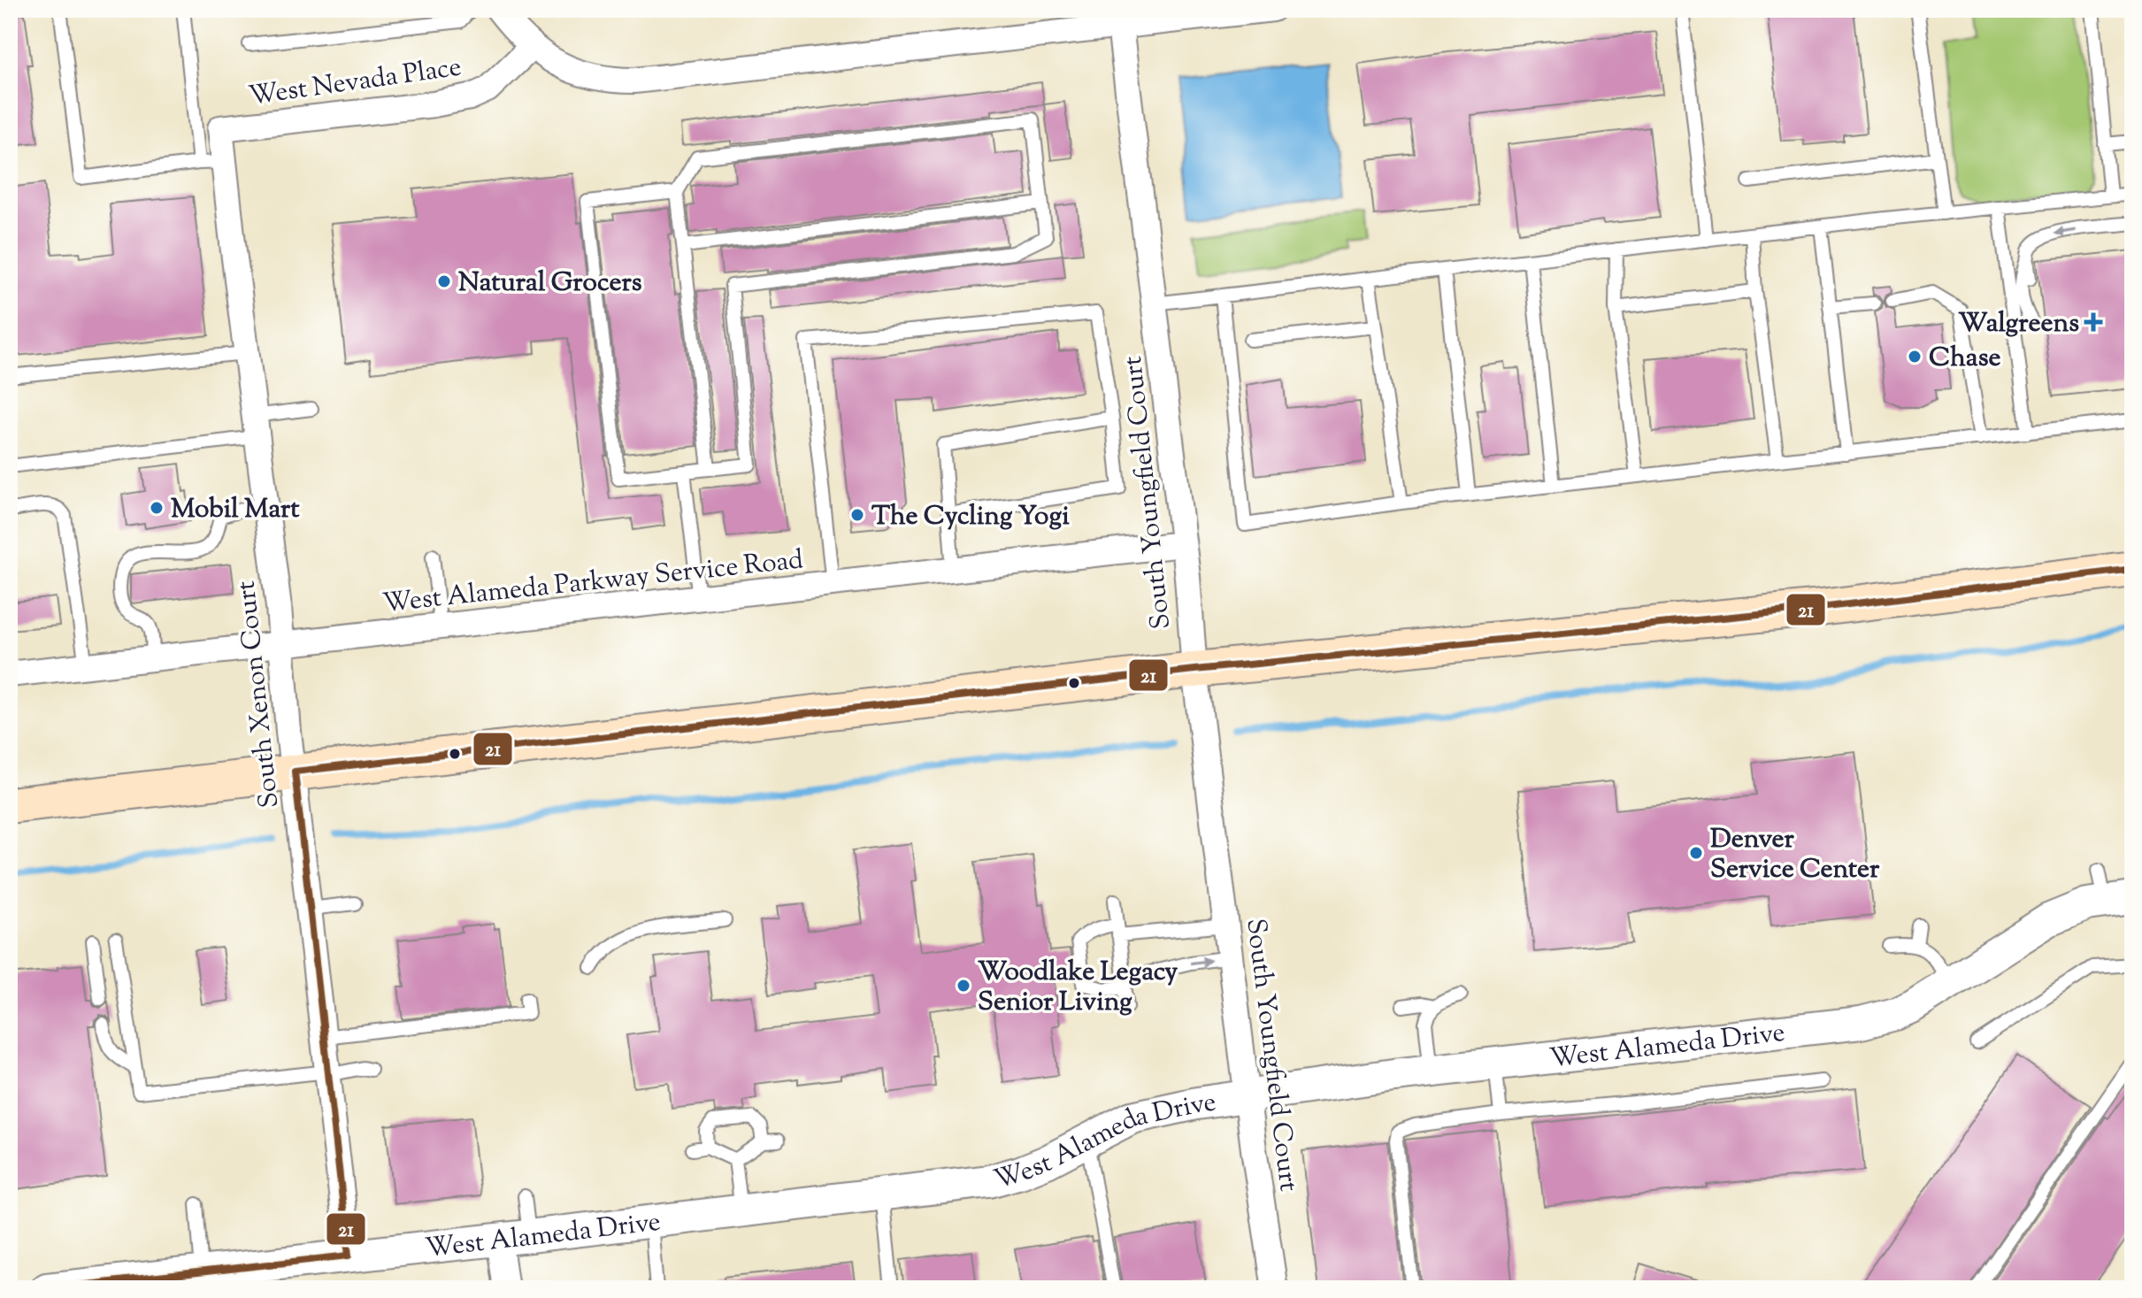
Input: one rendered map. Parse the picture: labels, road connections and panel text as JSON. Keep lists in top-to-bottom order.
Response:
{
  "streets": {
    "street": [
      "West Nevada Place",
      "South Youngfield Court",
      "West Alameda Parkway Service Road",
      "South Xenon Court",
      "West Alameda Drive"
    ]
  },
  "crossings": [
    ["West Nevada Place", "South Xenon Court"],
    ["South Youngfield Court", "West Alameda Parkway Service Road"],
    ["South Youngfield Court", "West Alameda Drive"],
    ["West Alameda Parkway Service Road", "South Xenon Court"],
    ["South Xenon Court", "West Alameda Drive"]
  ],
  "places": {
    "other": [
      "Natural Grocers",
      "Chase",
      "Mobil Mart",
      "The Cycling Yogi",
      "Denver Service Center",
      "Woodlake Legacy Senior Living"
    ],
    "health": ["Walgreens"]
  },
  "lines": ["transit line 21"]
}
